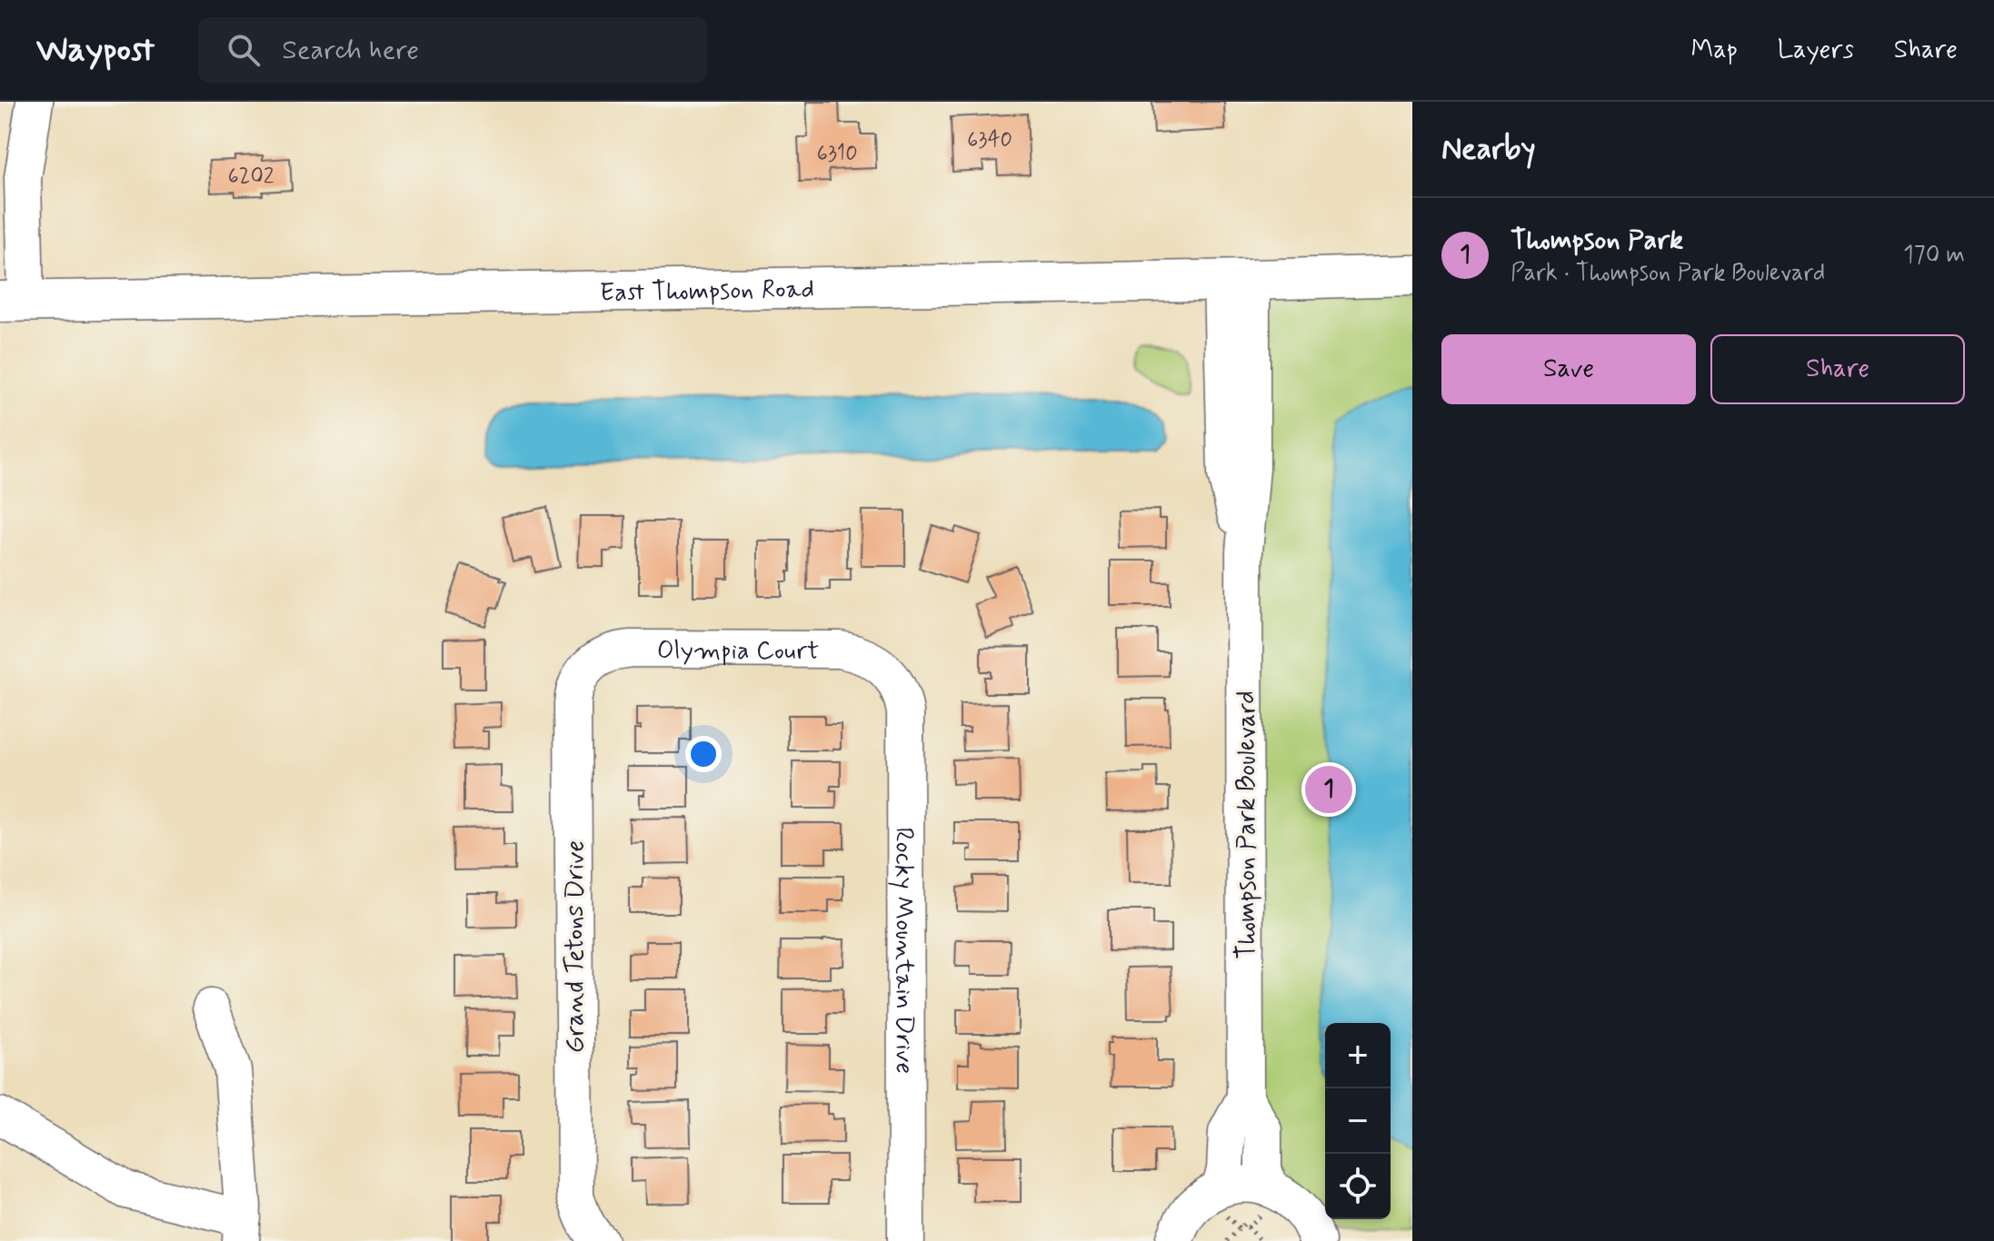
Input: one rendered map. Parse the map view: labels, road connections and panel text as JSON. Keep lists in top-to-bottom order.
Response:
{
  "streets": {
    "main road": ["East Thompson Road"],
    "street": [
      "Olympia Court",
      "Thompson Park Boulevard",
      "Grand Tetons Drive",
      "Rocky Mountain Drive"
    ]
  },
  "crossings": [
    ["East Thompson Road", "Thompson Park Boulevard"],
    ["Olympia Court", "Grand Tetons Drive"],
    ["Olympia Court", "Rocky Mountain Drive"]
  ],
  "house_numbers": ["6340", "6310", "6202"],
  "page": {
    "header": "Waypost",
    "search": "Search here",
    "nav": ["Map", "Layers", "Share"],
    "heading": "Nearby",
    "list": [
      {
        "mark": "1",
        "name": "Thompson Park",
        "note": "Park · Thompson Park Boulevard",
        "value": "170 m"
      }
    ],
    "buttons": ["Save", "Share"],
    "pins": "1",
    "map_buttons": ["+", "−"]
  }
}
